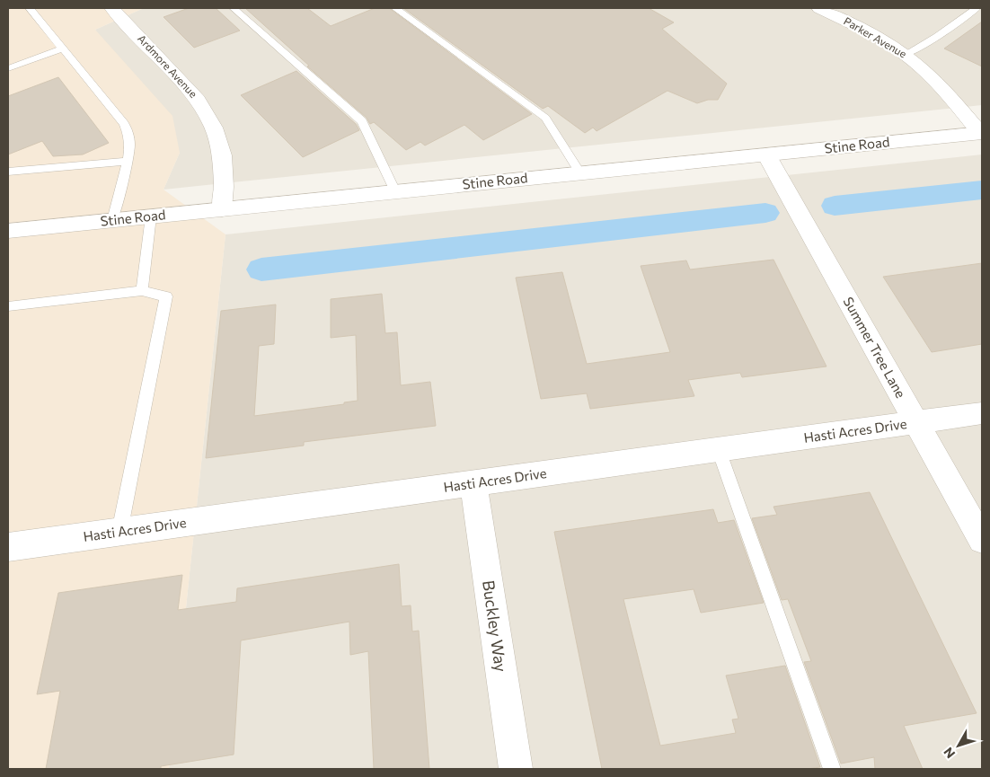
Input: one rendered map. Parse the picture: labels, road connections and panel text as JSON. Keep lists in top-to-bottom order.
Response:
{
  "streets": {
    "street": [
      "Parker Avenue",
      "Ardmore Avenue",
      "Stine Road",
      "Summer Tree Lane",
      "Hasti Acres Drive",
      "Buckley Way"
    ]
  },
  "crossings": [
    ["Parker Avenue", "Stine Road"],
    ["Ardmore Avenue", "Stine Road"],
    ["Stine Road", "Summer Tree Lane"],
    ["Summer Tree Lane", "Hasti Acres Drive"],
    ["Hasti Acres Drive", "Buckley Way"]
  ],
  "north": "bottom left"
}
